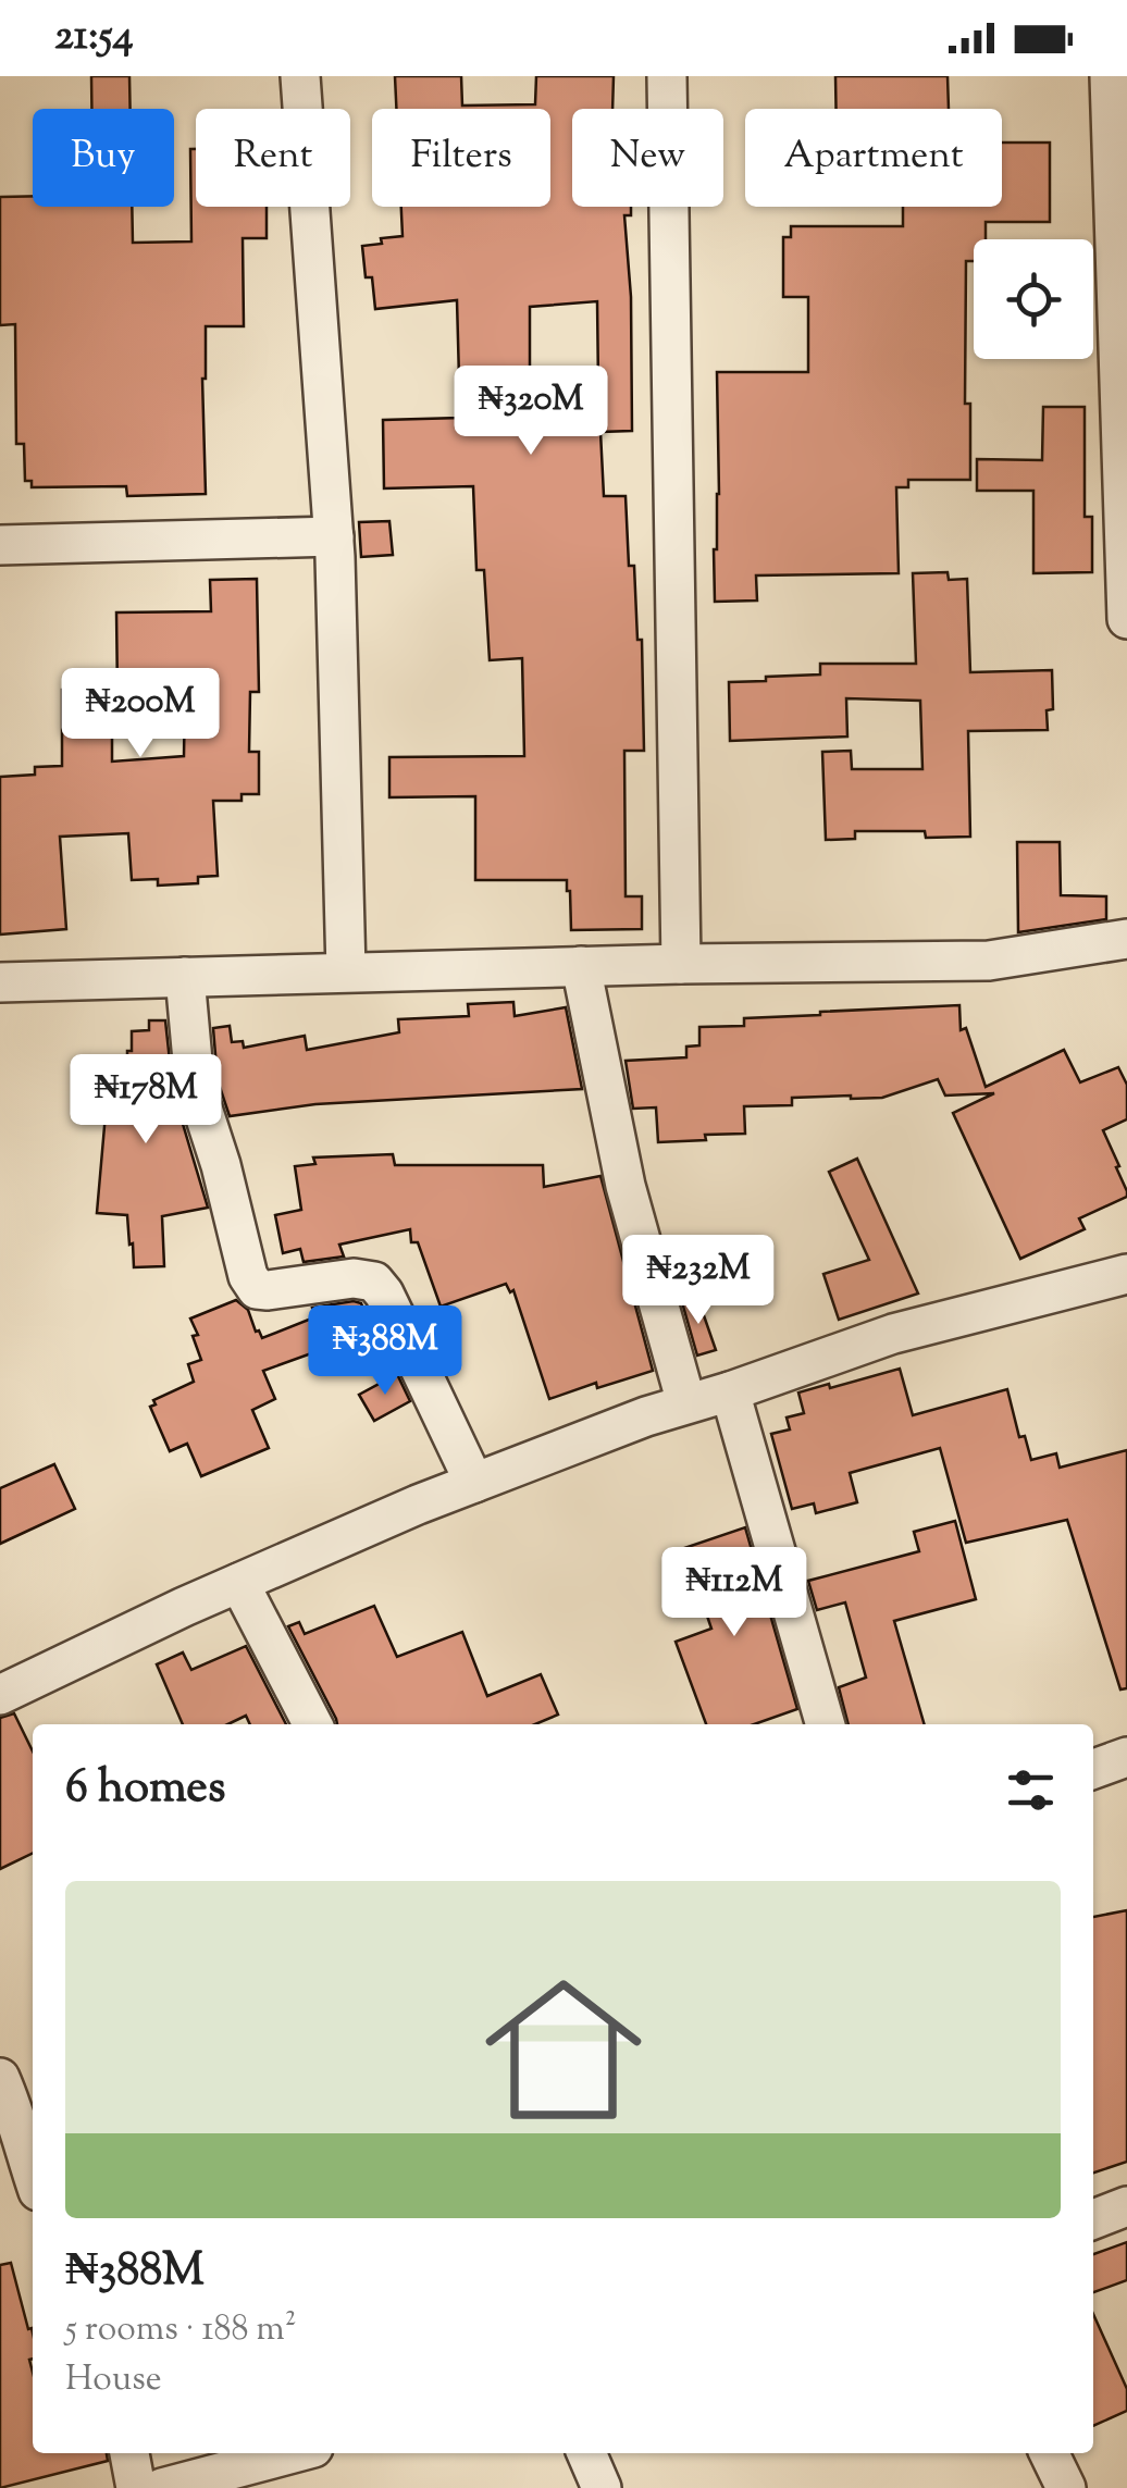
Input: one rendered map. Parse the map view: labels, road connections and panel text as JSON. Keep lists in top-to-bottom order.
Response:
{
  "page": {
    "status": "21:54",
    "chip": [
      "Buy",
      "Rent",
      "Filters",
      "New",
      "Apartment"
    ],
    "price": [
      "₦320M",
      "₦200M",
      "₦178M",
      "₦232M",
      "₦388M",
      "₦112M"
    ],
    "heading": "6 homes",
    "list": [
      {
        "name": "₦388M",
        "note": "5 rooms · 188 m² · House"
      }
    ]
  }
}
